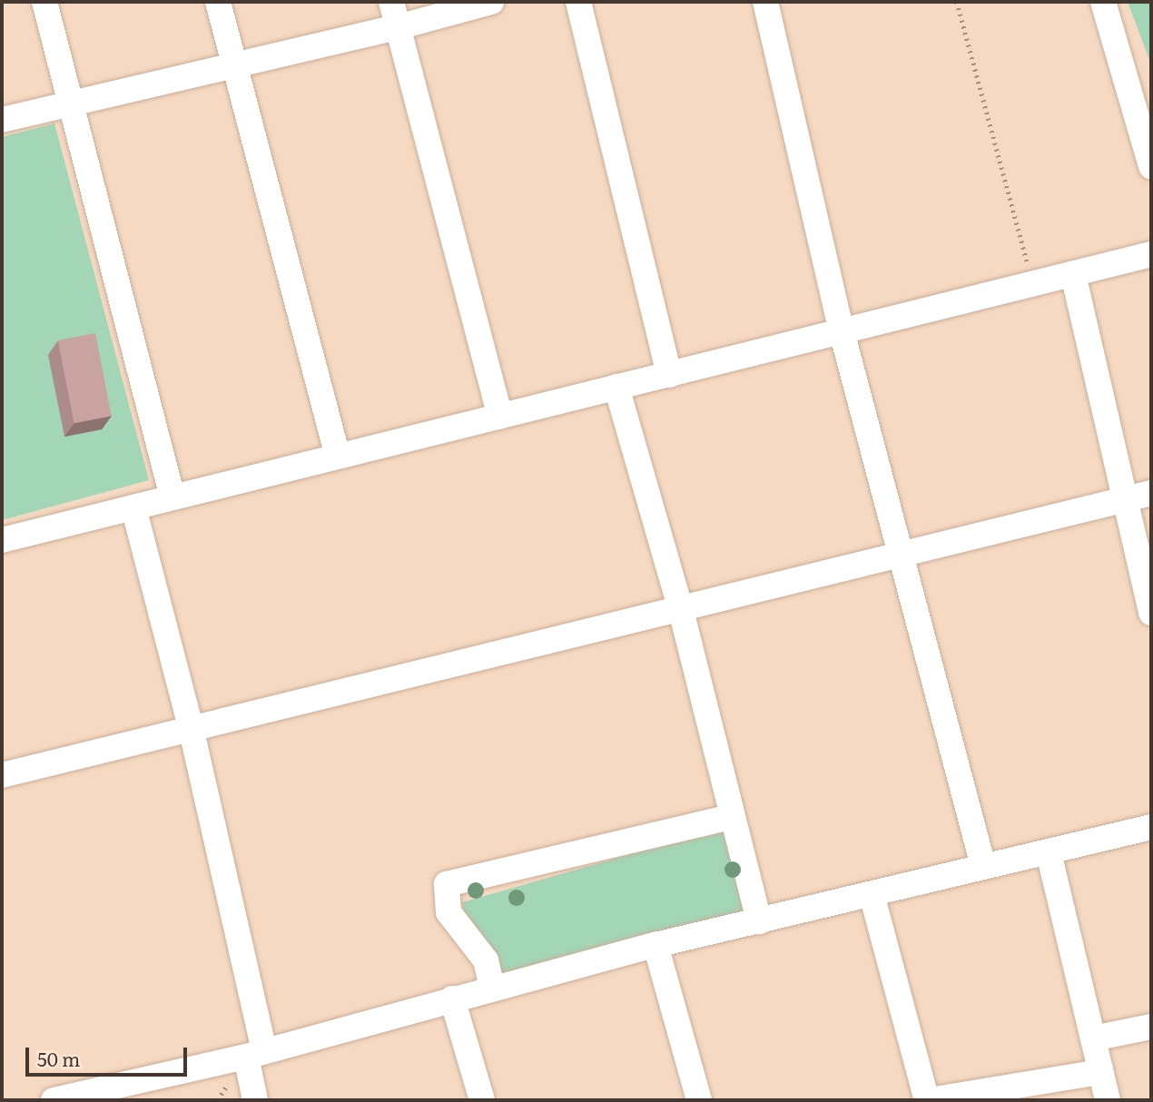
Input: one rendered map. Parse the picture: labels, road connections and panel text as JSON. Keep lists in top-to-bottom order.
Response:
{
  "scale_bar": "50 m"
}
